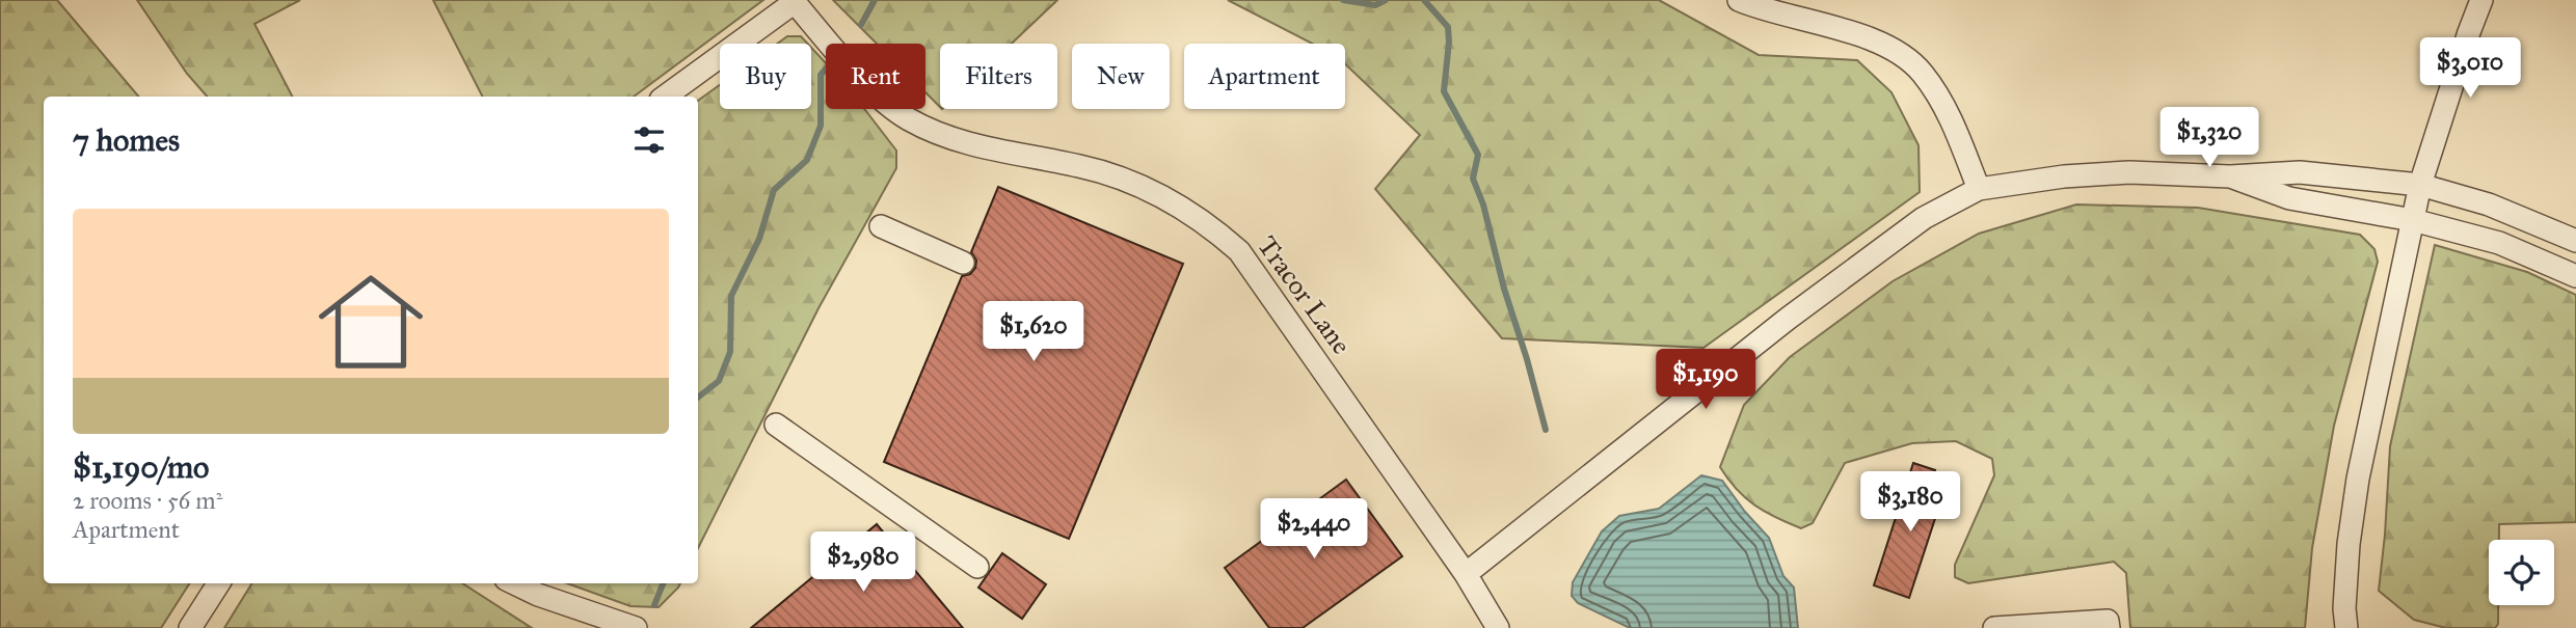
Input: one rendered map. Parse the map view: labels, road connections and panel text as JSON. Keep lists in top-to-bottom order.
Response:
{
  "streets": {
    "street": ["Tracor Lane"]
  },
  "page": {
    "price": [
      "$3,010",
      "$1,320",
      "$1,620",
      "$1,190",
      "$3,180",
      "$2,440",
      "$2,980"
    ],
    "chip": [
      "Buy",
      "Rent",
      "Filters",
      "New",
      "Apartment"
    ],
    "heading": "7 homes",
    "list": [
      {
        "name": "$1,190/mo",
        "note": "2 rooms · 56 m² · Apartment"
      }
    ]
  }
}
